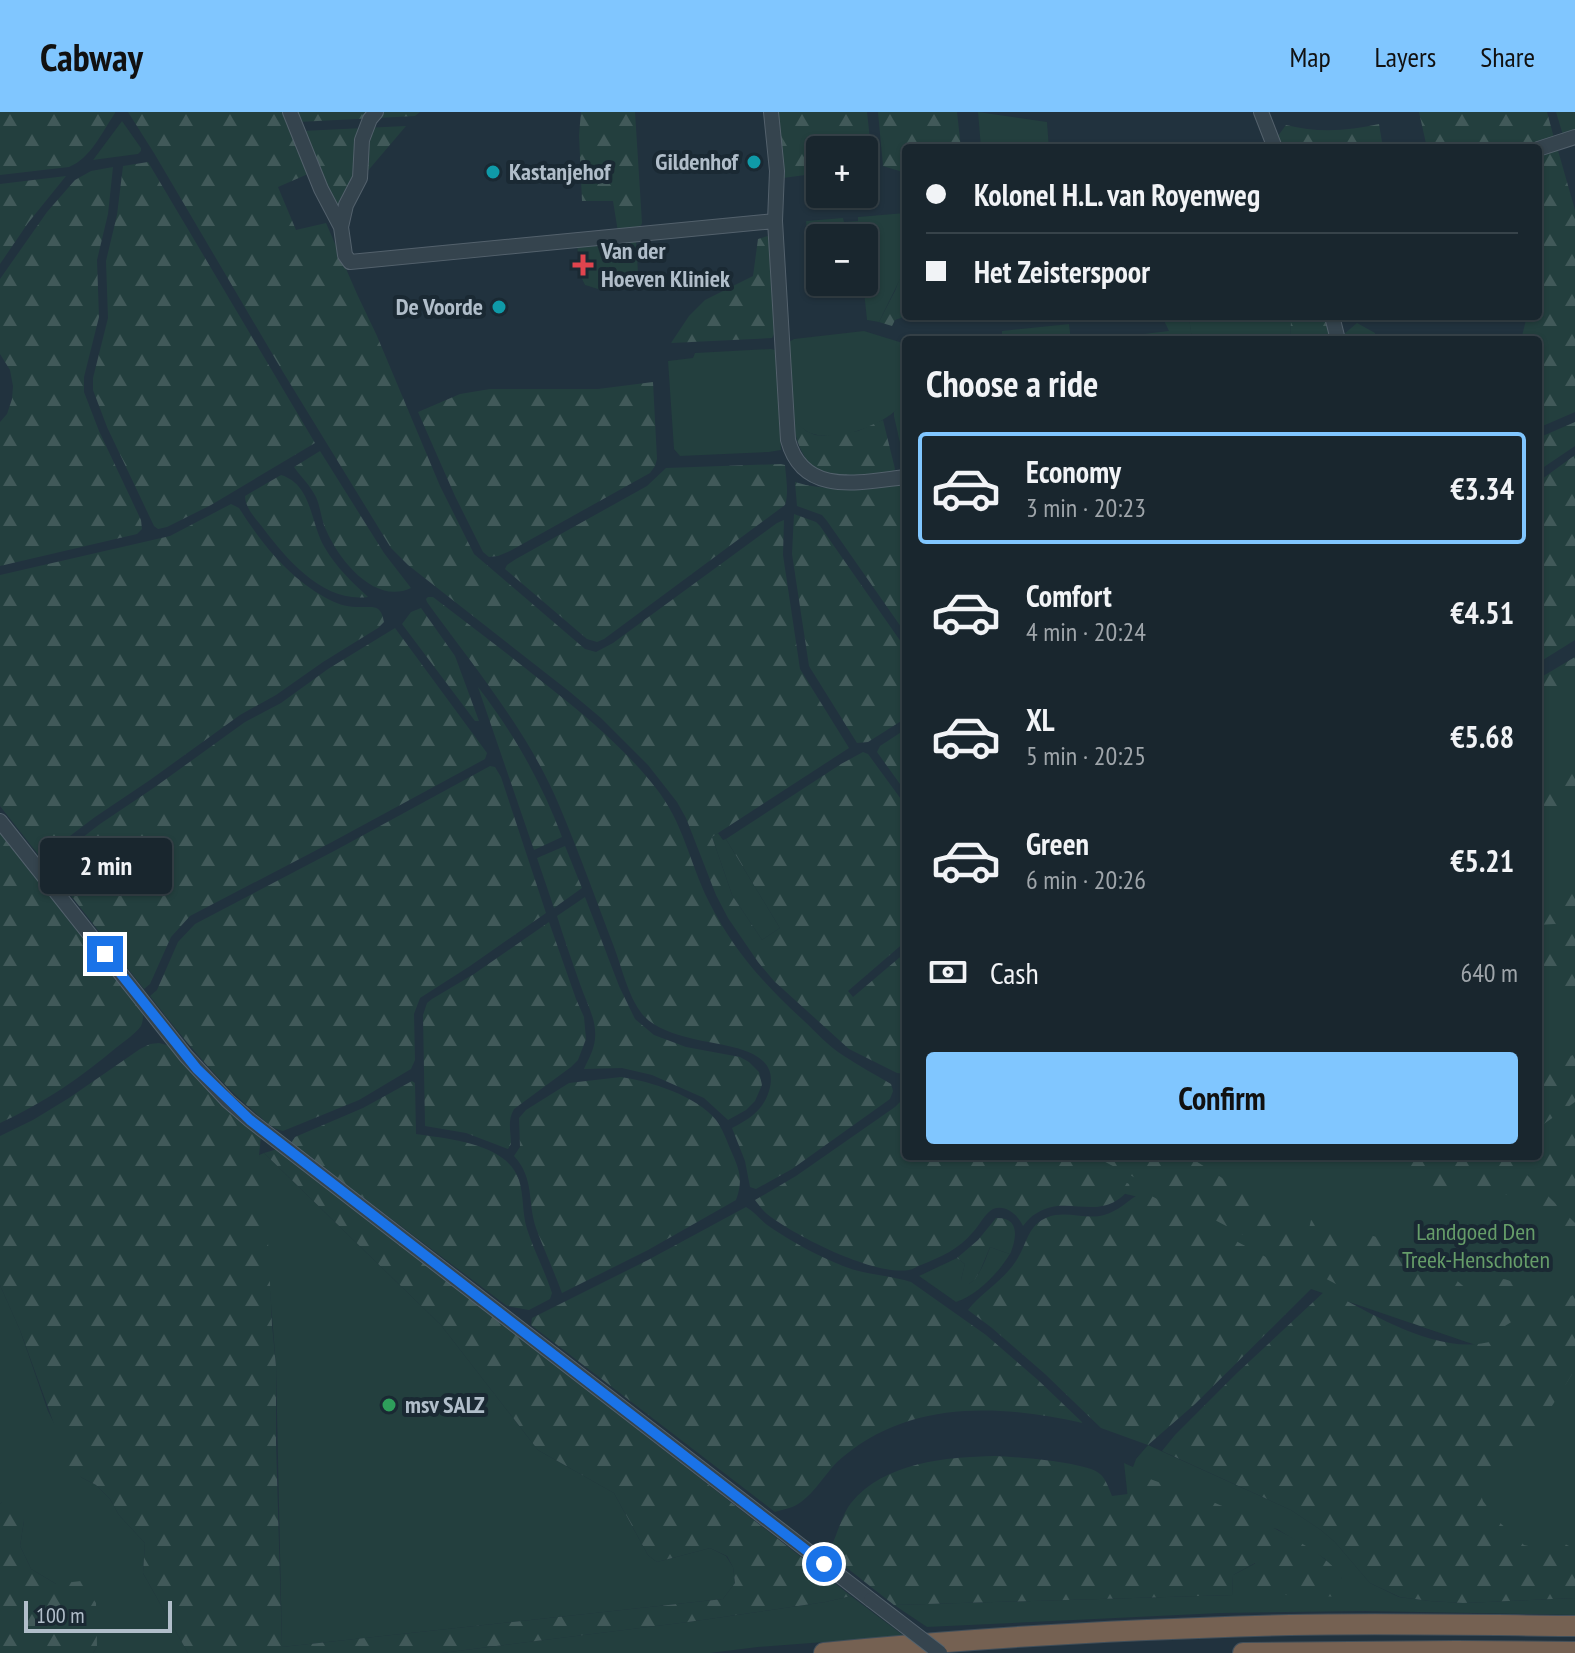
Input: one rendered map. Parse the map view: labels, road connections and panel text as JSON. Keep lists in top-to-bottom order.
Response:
{
  "parks": ["Landgoed Den Treek-Henschoten"],
  "places": {
    "other": [
      "Gildenhof",
      "Kastanjehof",
      "De Voorde",
      "msv SALZ"
    ],
    "health": ["Van der Hoeven Kliniek"]
  },
  "scale_bar": "100 m",
  "page": {
    "header": "Cabway",
    "nav": ["Map", "Layers", "Share"],
    "map_buttons": ["+", "−"],
    "banner": ["Kolonel H.L. van Royenweg", "Het Zeisterspoor"],
    "heading": "Choose a ride",
    "list": [
      {
        "name": "Economy",
        "note": "3 min · 20:23",
        "value": "€3.34"
      },
      {
        "name": "Comfort",
        "note": "4 min · 20:24",
        "value": "€4.51"
      },
      {
        "name": "XL",
        "note": "5 min · 20:25",
        "value": "€5.68"
      },
      {
        "name": "Green",
        "note": "6 min · 20:26",
        "value": "€5.21"
      }
    ],
    "bubble": "2 min",
    "pay": ["Cash", "640 m"],
    "buttons": "Confirm",
    "scale": "100 m"
  }
}
